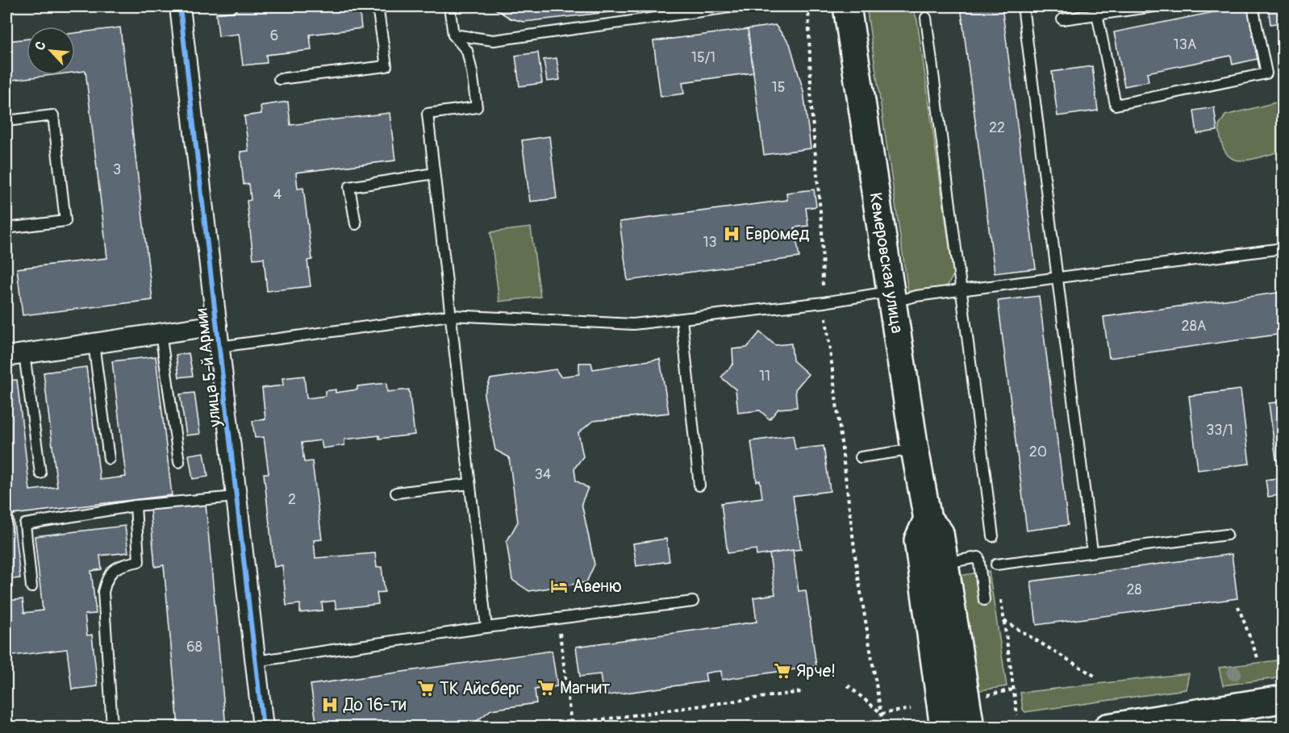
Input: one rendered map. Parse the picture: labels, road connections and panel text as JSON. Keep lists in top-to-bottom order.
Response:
{
  "streets": {
    "main road": ["Кемеровская улица"],
    "street": ["улица 5-й Армии"]
  },
  "places": {
    "hospital": ["Евромед", "До 16-ти"],
    "hotel": ["Авеню"],
    "supermarket": ["Ярче!", "Магнит", "ТК Айсберг"]
  },
  "house_numbers": [
    "6",
    "13А",
    "15/1",
    "15",
    "22",
    "3",
    "4",
    "13",
    "28А",
    "11",
    "33/1",
    "20",
    "34",
    "2",
    "28",
    "68"
  ],
  "north": "top left"
}
